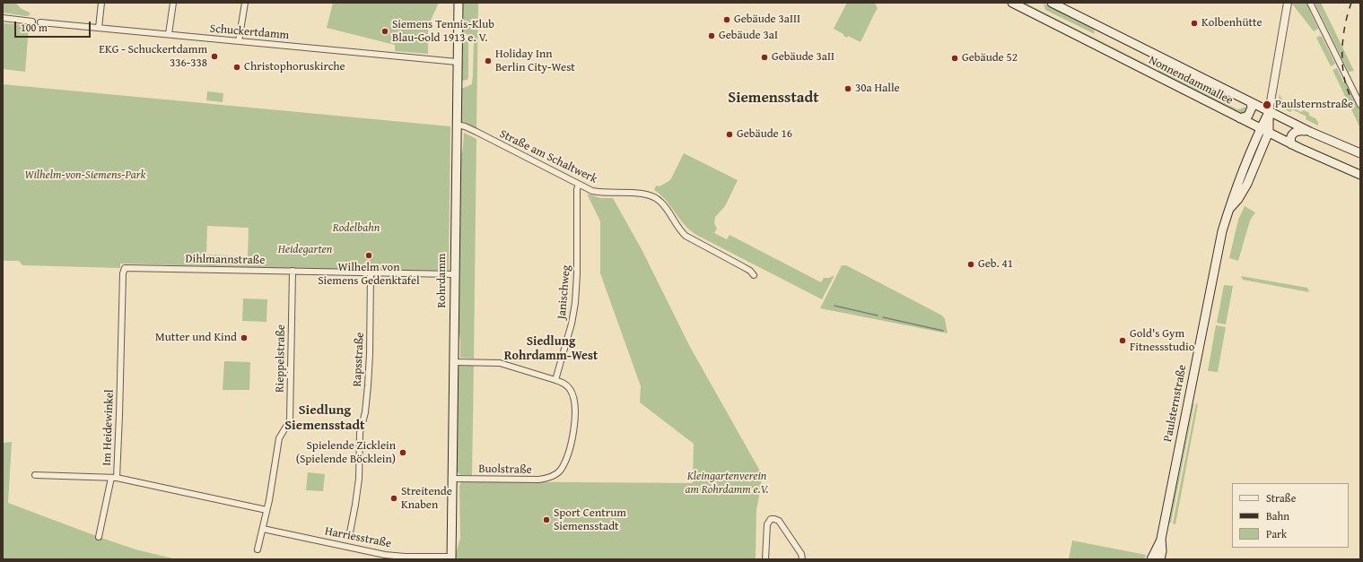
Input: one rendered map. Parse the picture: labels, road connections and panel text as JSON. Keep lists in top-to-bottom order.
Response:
{
  "streets": {
    "main road": ["Nonnendammallee", "Rohrdamm", "Paulsternstraße"],
    "street": [
      "Schuckertdamm",
      "Straße am Schaltwerk",
      "Dihlmannstraße",
      "Janischweg",
      "Rieppelstraße",
      "Rapsstraße",
      "Im Heidewinkel",
      "Buolstraße",
      "Harriesstraße"
    ]
  },
  "crossings": [
    ["Schuckertdamm", "Rohrdamm"],
    ["Nonnendammallee", "Paulsternstraße"],
    ["Straße am Schaltwerk", "Rohrdamm"],
    ["Straße am Schaltwerk", "Janischweg"],
    ["Dihlmannstraße", "Rohrdamm"],
    ["Dihlmannstraße", "Rieppelstraße"],
    ["Dihlmannstraße", "Rapsstraße"],
    ["Dihlmannstraße", "Im Heidewinkel"],
    ["Rohrdamm", "Buolstraße"],
    ["Rohrdamm", "Harriesstraße"],
    ["Janischweg", "Buolstraße"],
    ["Rieppelstraße", "Im Heidewinkel"],
    ["Rieppelstraße", "Harriesstraße"]
  ],
  "districts": ["Siemensstadt", "Siedlung Rohrdamm-West", "Siedlung Siemensstadt"],
  "parks": [
    "Wilhelm-von-Siemens-Park",
    "Rodelbahn",
    "Heidegarten",
    "Kleingartenverein am Rohrdamm e.V."
  ],
  "places": [
    "Gebäude 3aIII",
    "Kolbenhütte",
    "Siemens Tennis-Klub Blau-Gold 1913 e. V.",
    "Gebäude 3aI",
    "EKG - Schuckertdamm 336-338",
    "Gebäude 3aII",
    "Gebäude 52",
    "Holiday Inn Berlin City-West",
    "Christophoruskirche",
    "30a Halle",
    "Paulsternstraße",
    "Gebäude 16",
    "Wilhelm von Siemens Gedenktafel",
    "Geb. 41",
    "Mutter und Kind",
    "Gold's Gym Fitnessstudio",
    "Spielende Zicklein (Spielende Böcklein)",
    "Streitende Knaben",
    "Sport Centrum Siemensstadt"
  ],
  "legend": ["Straße", "Bahn", "Park"],
  "scale_bar": "100 m"
}
